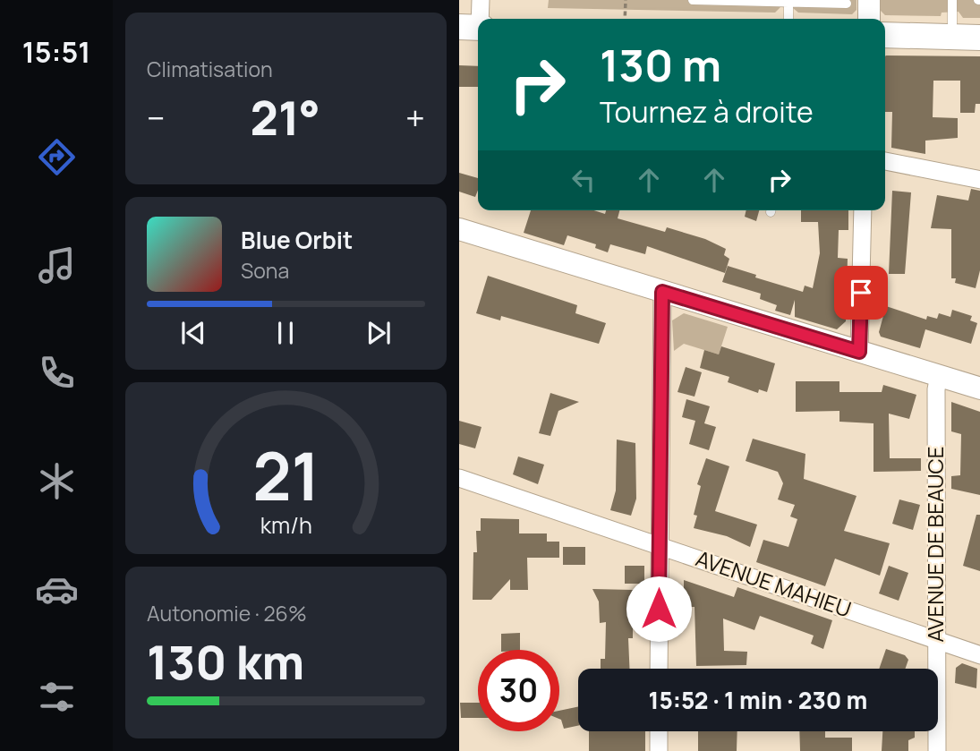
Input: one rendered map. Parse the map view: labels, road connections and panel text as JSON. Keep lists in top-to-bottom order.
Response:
{
  "streets": {
    "street": ["AVENUE DE BEAUCE", "AVENUE MAHIEU"]
  },
  "crossings": [
    ["AVENUE DE BEAUCE", "AVENUE MAHIEU"]
  ],
  "page": {
    "tabs": "15:51",
    "tile": [
      "Climatisation",
      ["Autonomie · 26%", "130 km"]
    ],
    "turn": ["130 m", "Tournez à droite"],
    "heat": ["−", "21°", "+"],
    "song": ["Blue Orbit", "Sona"],
    "limit": "30",
    "trip": "15:52 · 1 min · 230 m",
    "gauge": ["21", "km/h"]
  }
}
